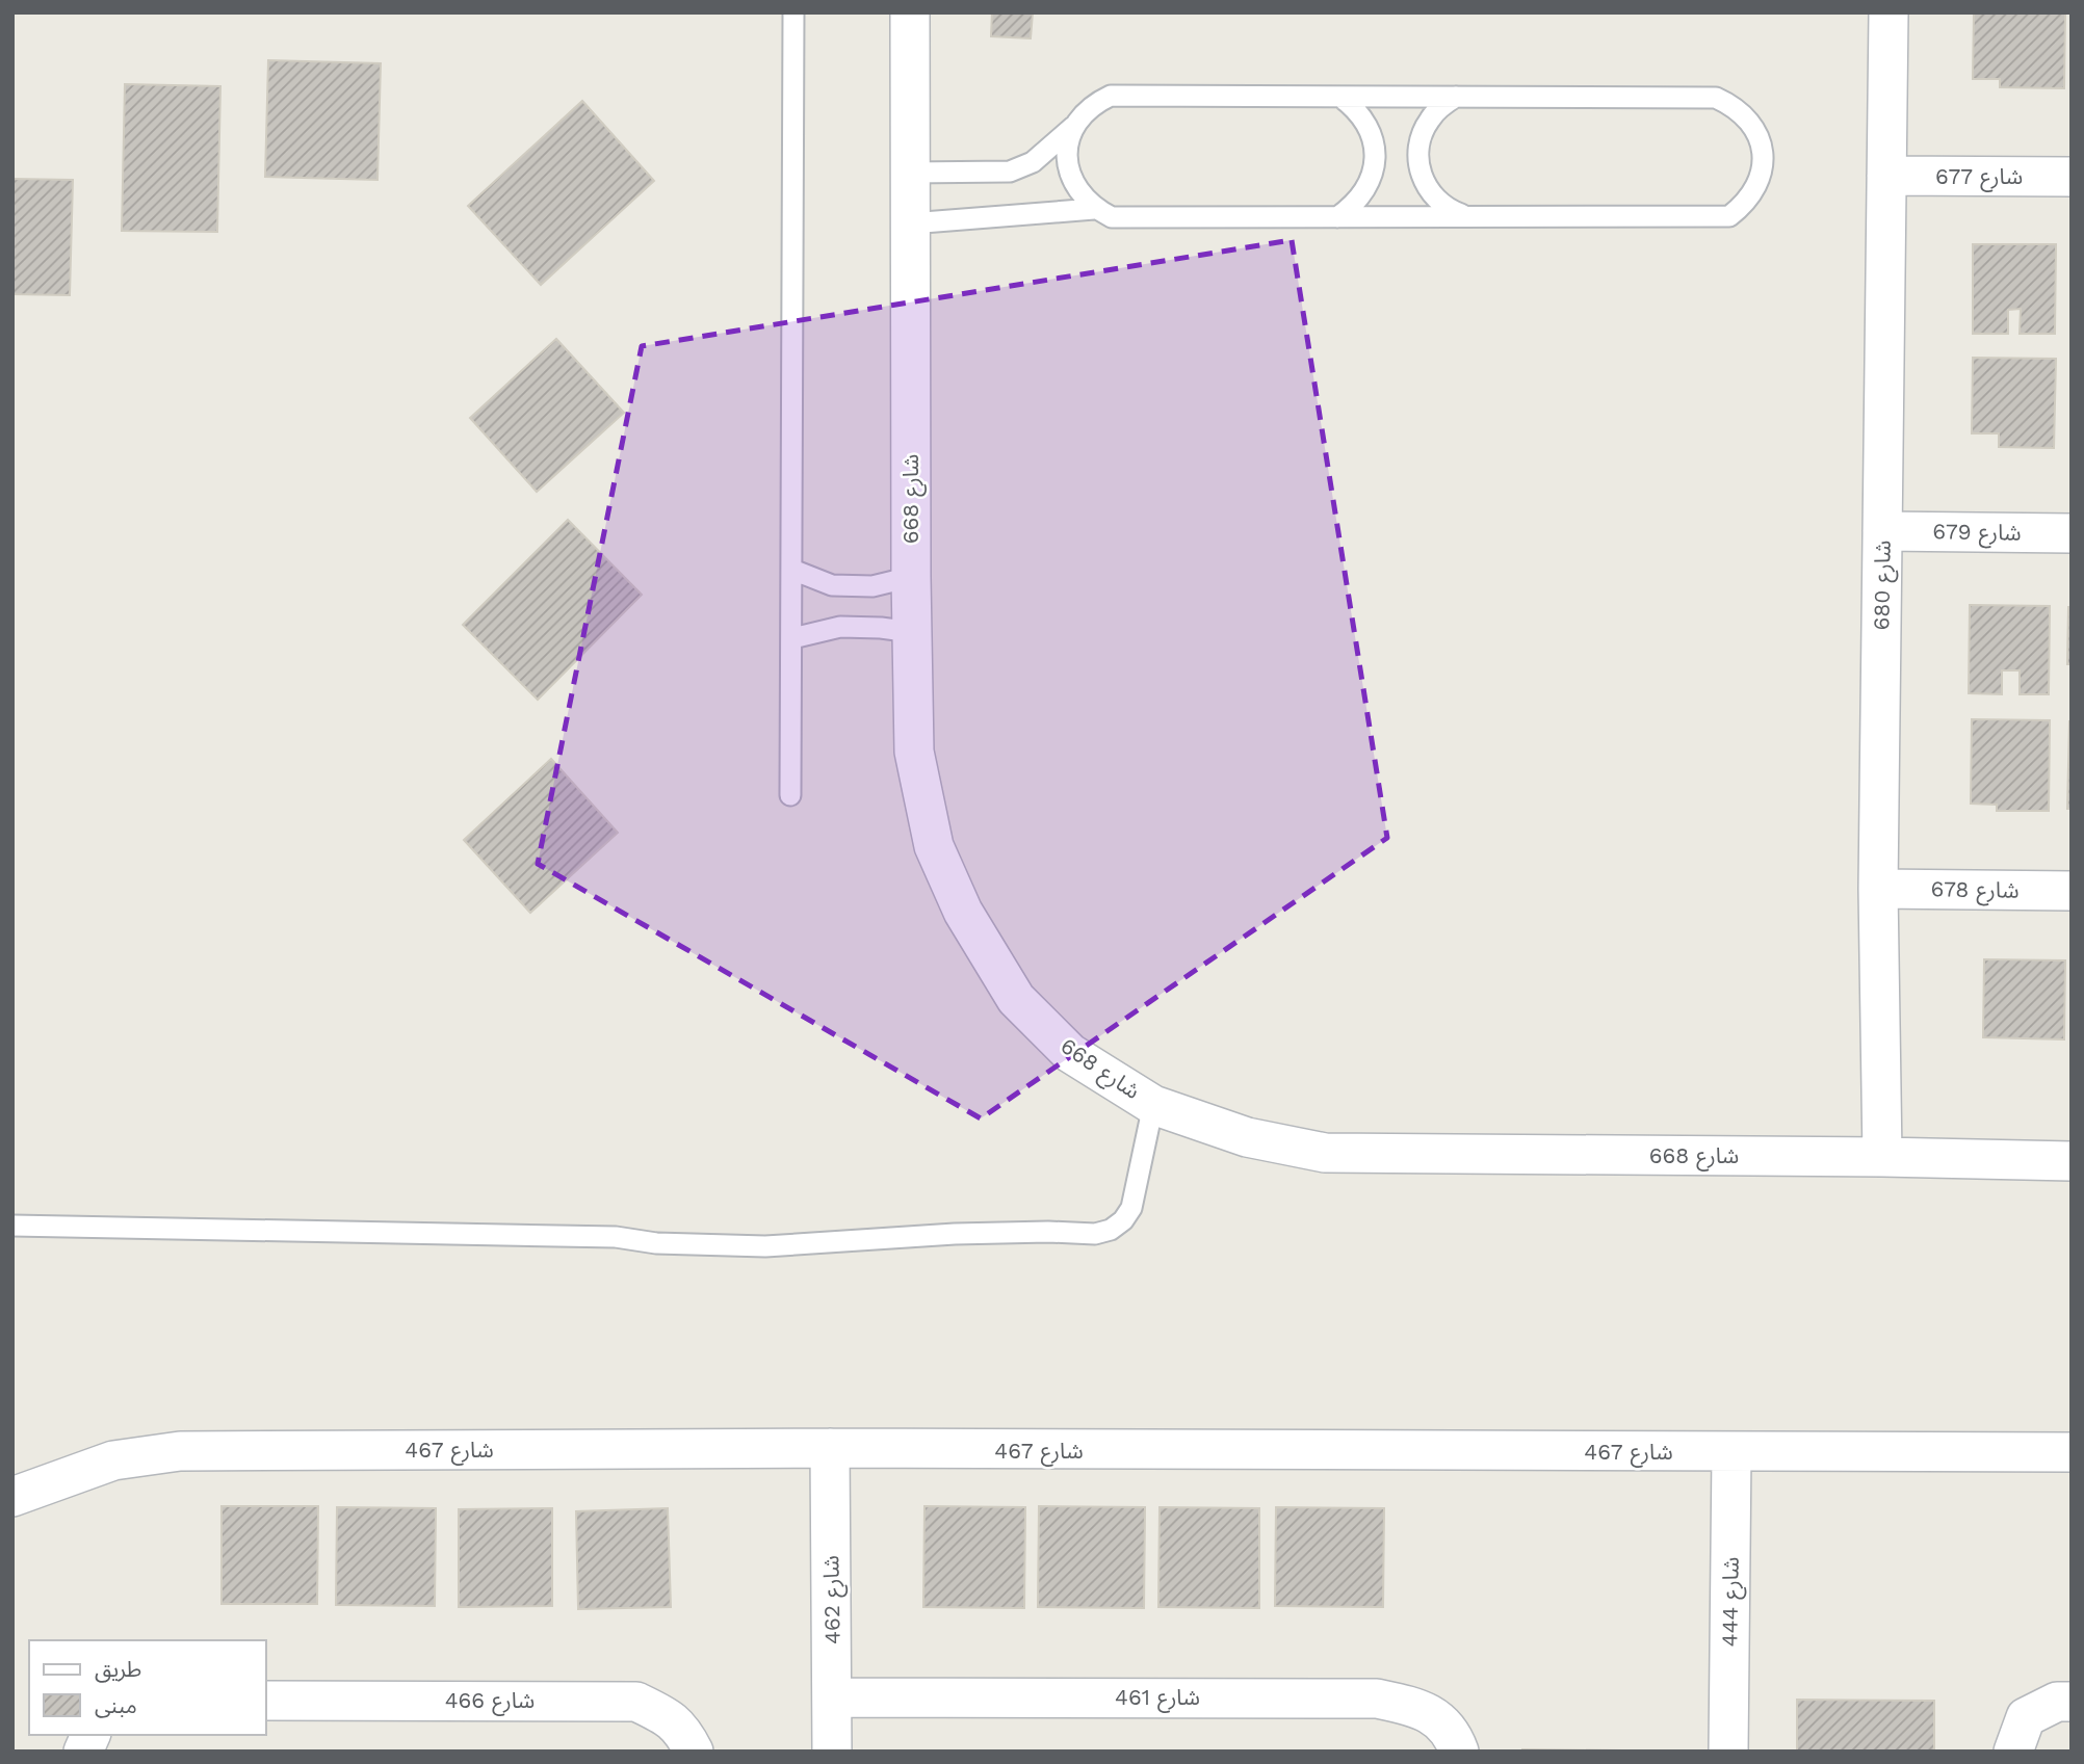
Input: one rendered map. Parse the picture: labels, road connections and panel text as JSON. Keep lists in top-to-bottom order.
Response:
{
  "streets": {
    "street": [
      "شارع 677",
      "شارع 668",
      "شارع 679",
      "شارع 680",
      "شارع 678",
      "شارع 467",
      "شارع 462",
      "شارع 444",
      "شارع 461",
      "شارع 466"
    ]
  },
  "crossings": [
    ["شارع 677", "شارع 680"],
    ["شارع 668", "شارع 680"],
    ["شارع 679", "شارع 680"],
    ["شارع 680", "شارع 678"],
    ["شارع 467", "شارع 462"],
    ["شارع 467", "شارع 444"],
    ["شارع 462", "شارع 461"]
  ],
  "legend": ["طريق", "مبنى"]
}
